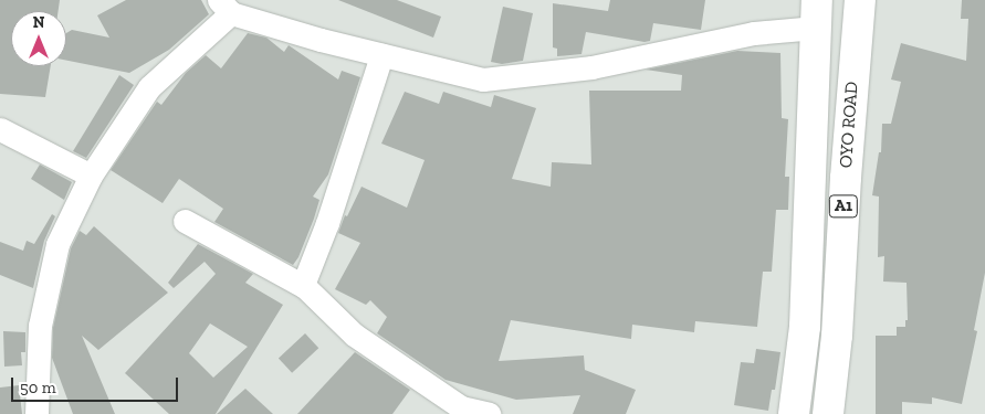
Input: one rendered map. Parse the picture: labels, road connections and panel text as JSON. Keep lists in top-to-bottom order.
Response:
{
  "streets": {
    "highway": ["OYO ROAD", "A1"]
  },
  "scale_bar": "50 m",
  "north": "top"
}
